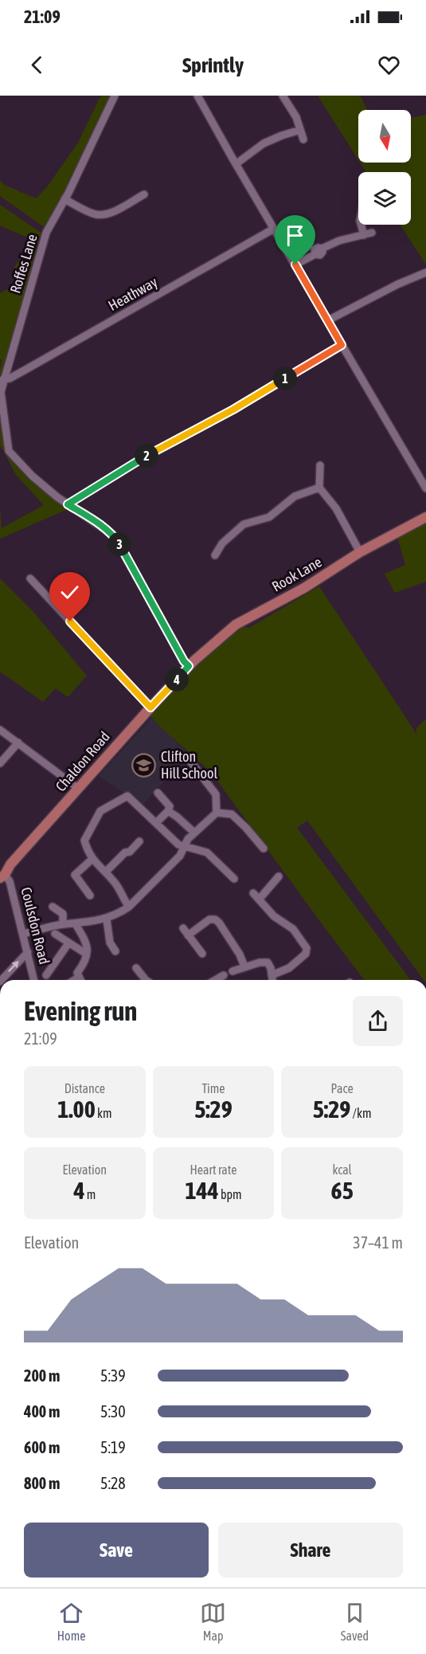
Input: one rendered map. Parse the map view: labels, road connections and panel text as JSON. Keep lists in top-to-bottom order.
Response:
{
  "streets": {
    "main road": ["Rook Lane", "Chaldon Road"],
    "street": ["Roffes Lane", "Heathway", "Coulsdon Road"]
  },
  "crossings": [
    ["Roffes Lane", "Heathway"],
    ["Roffes Lane", "Rook Lane"],
    ["Roffes Lane", "Chaldon Road"],
    ["Rook Lane", "Chaldon Road"],
    ["Chaldon Road", "Coulsdon Road"]
  ],
  "places": {
    "school or university": ["Clifton Hill School"]
  },
  "north": "bottom",
  "page": {
    "status": "21:09",
    "header": "Sprintly",
    "pins": [
      "1",
      "2",
      "3",
      "4"
    ],
    "heading": ["Evening run", "21:09"],
    "stats": [
      ["Distance", "1.00 km"],
      ["Time", "5:29"],
      ["Pace", "5:29 /km"],
      ["Elevation", "4 m"],
      ["Heart rate", "144 bpm"],
      ["kcal", "65"]
    ],
    "chart": ["Elevation", "37–41 m"],
    "list": [
      {
        "name": "200 m",
        "note": "5:39"
      },
      {
        "name": "400 m",
        "note": "5:30"
      },
      {
        "name": "600 m",
        "note": "5:19"
      },
      {
        "name": "800 m",
        "note": "5:28"
      }
    ],
    "buttons": ["Save", "Share"],
    "tabs": ["Home", "Map", "Saved"]
  }
}
